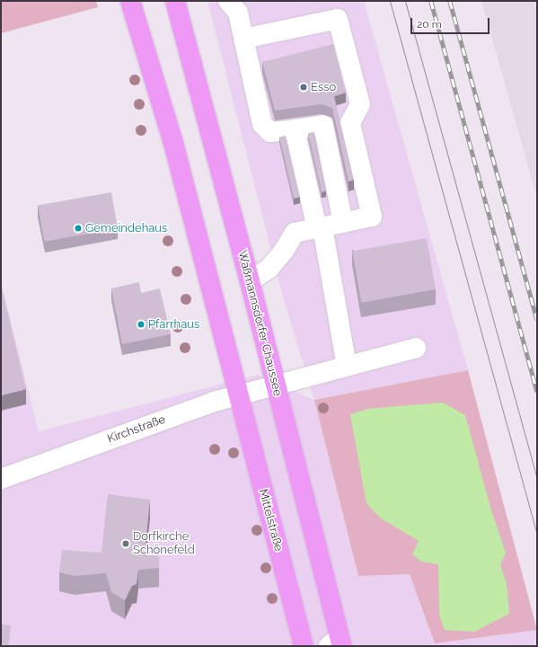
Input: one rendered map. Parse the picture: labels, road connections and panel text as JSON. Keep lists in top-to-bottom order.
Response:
{
  "streets": {
    "main road": ["Waßmannsdorfer Chaussee", "Mittelstraße"],
    "street": ["Kirchstraße"]
  },
  "crossings": [
    ["Waßmannsdorfer Chaussee", "Kirchstraße"],
    ["Kirchstraße", "Mittelstraße"]
  ],
  "places": [
    "Esso",
    "Gemeindehaus",
    "Pfarrhaus",
    "Dorfkirche Schönefeld"
  ],
  "scale_bar": "20 m"
}
